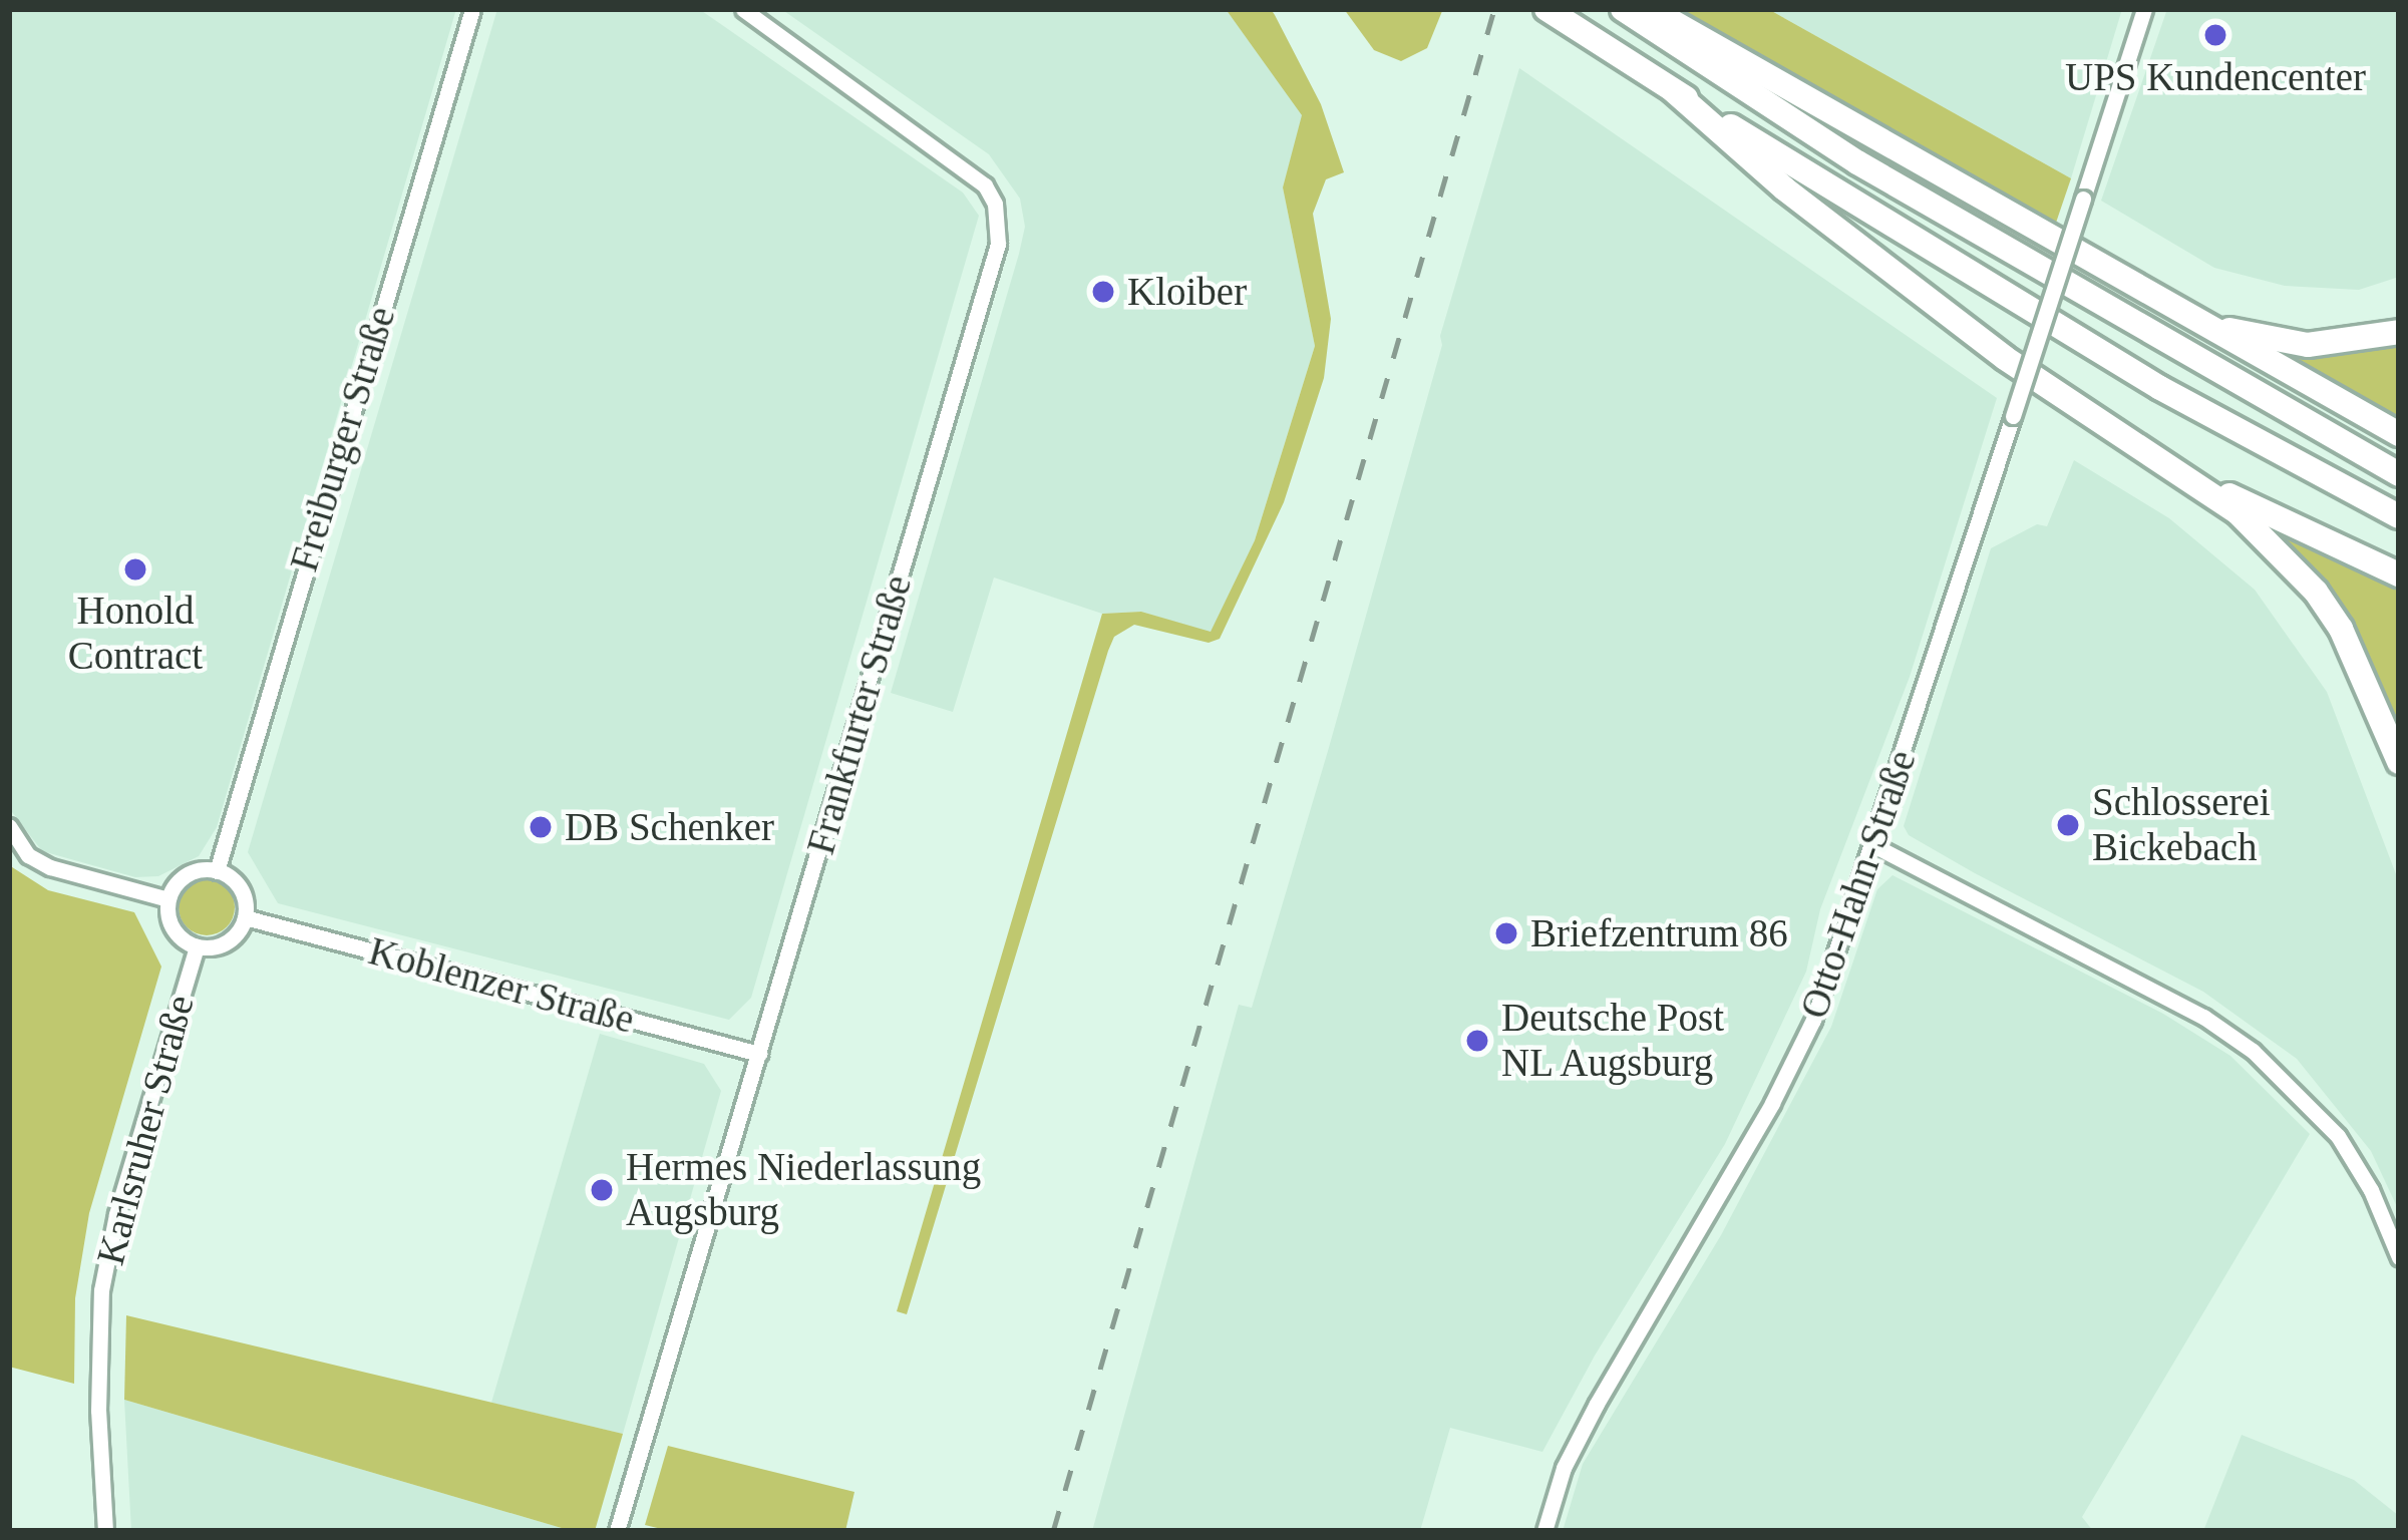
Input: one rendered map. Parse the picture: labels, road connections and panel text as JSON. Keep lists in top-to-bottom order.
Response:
{
  "streets": {
    "street": [
      "Freiburger Straße",
      "Frankfurter Straße",
      "Otto-Hahn-Straße",
      "Koblenzer Straße",
      "Karlsruher Straße"
    ]
  },
  "crossings": [
    ["Freiburger Straße", "Koblenzer Straße"],
    ["Freiburger Straße", "Karlsruher Straße"],
    ["Frankfurter Straße", "Koblenzer Straße"],
    ["Koblenzer Straße", "Karlsruher Straße"]
  ],
  "places": [
    "UPS Kundencenter",
    "Kloiber",
    "Honold Contract",
    "Schlosserei Bickebach",
    "DB Schenker",
    "Briefzentrum 86",
    "Deutsche Post NL Augsburg",
    "Hermes Niederlassung Augsburg"
  ]
}
